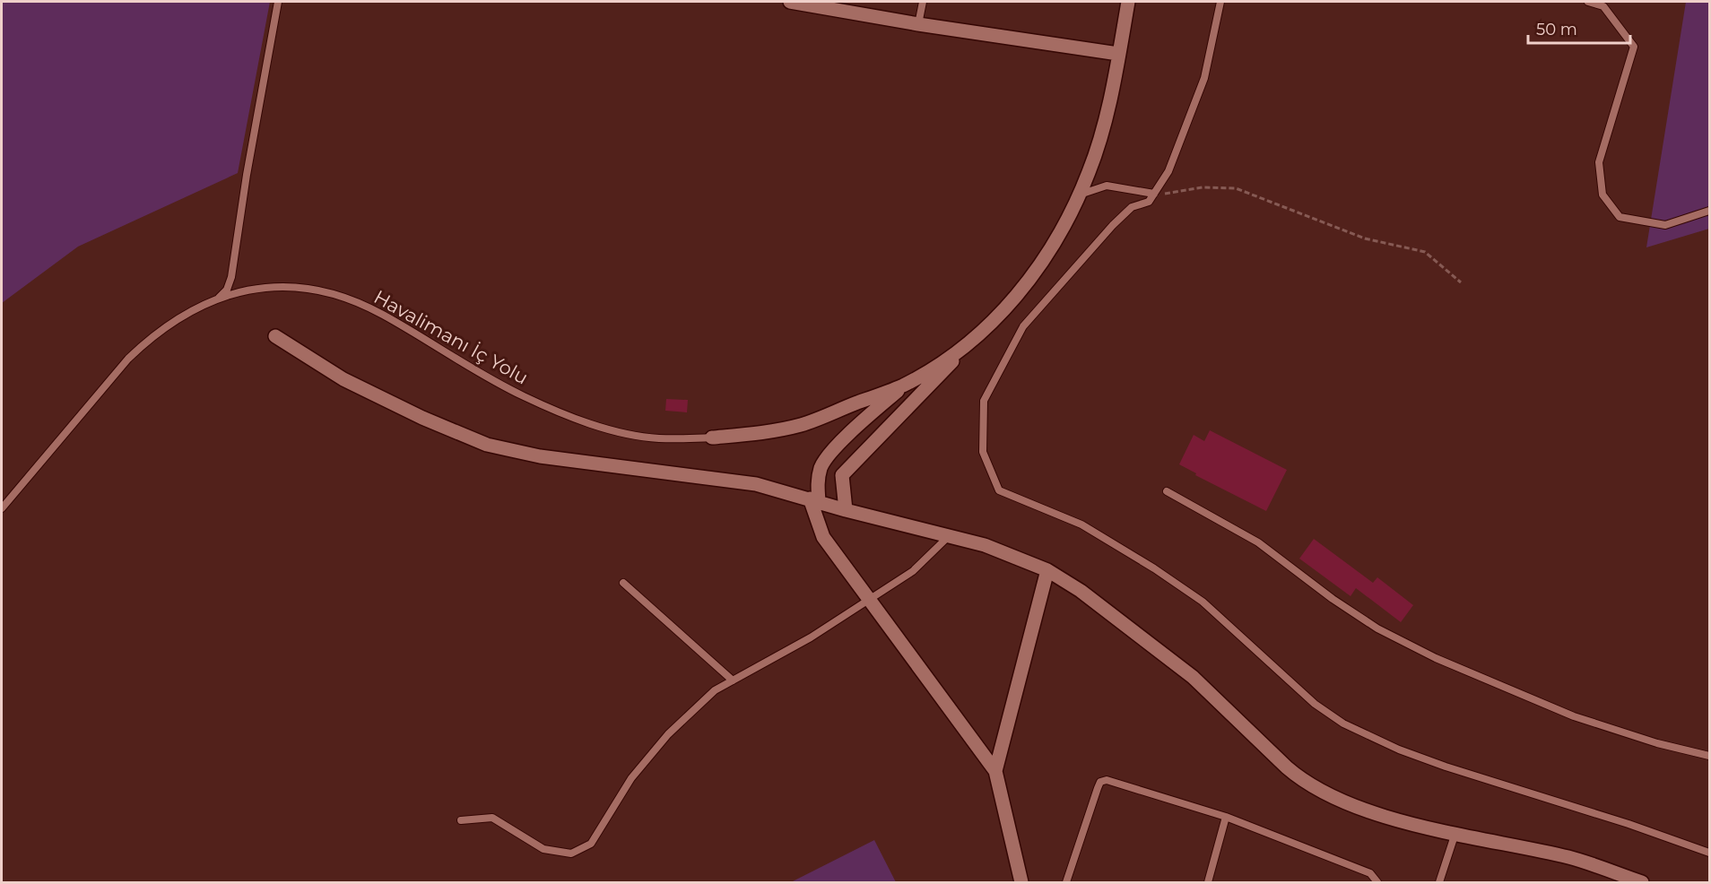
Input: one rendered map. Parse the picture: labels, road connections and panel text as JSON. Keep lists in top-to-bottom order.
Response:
{
  "streets": {
    "lane": ["Havalimanı İç Yolu"]
  },
  "scale_bar": "50 m"
}
